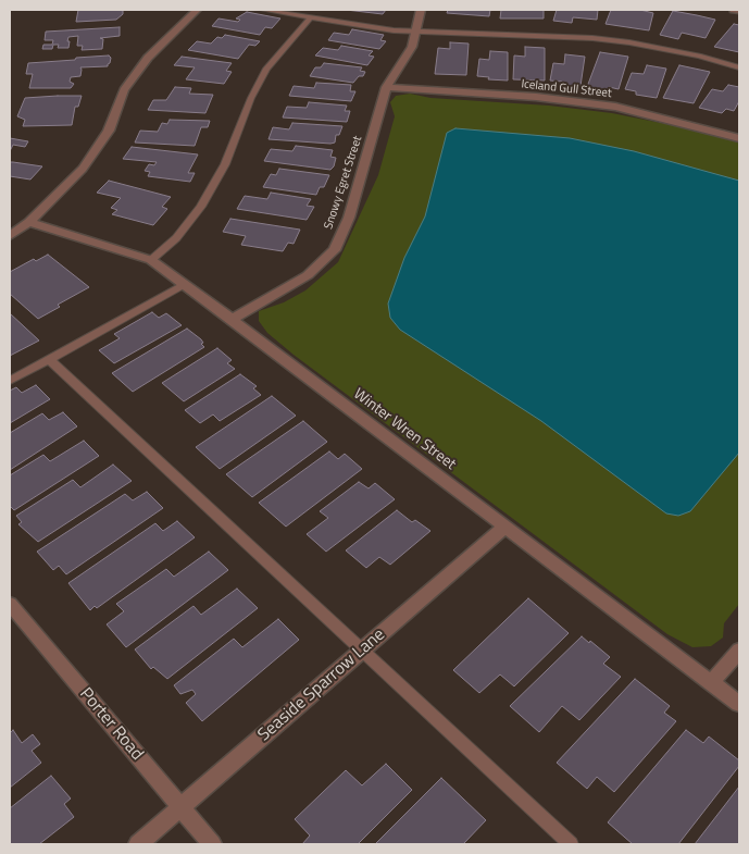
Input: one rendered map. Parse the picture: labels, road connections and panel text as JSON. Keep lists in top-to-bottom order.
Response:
{
  "streets": {
    "street": [
      "Iceland Gull Street",
      "Snowy Egret Street",
      "Winter Wren Street",
      "Seaside Sparrow Lane",
      "Porter Road"
    ]
  },
  "crossings": [
    ["Iceland Gull Street", "Snowy Egret Street"],
    ["Snowy Egret Street", "Winter Wren Street"],
    ["Winter Wren Street", "Seaside Sparrow Lane"],
    ["Seaside Sparrow Lane", "Porter Road"]
  ]
}
